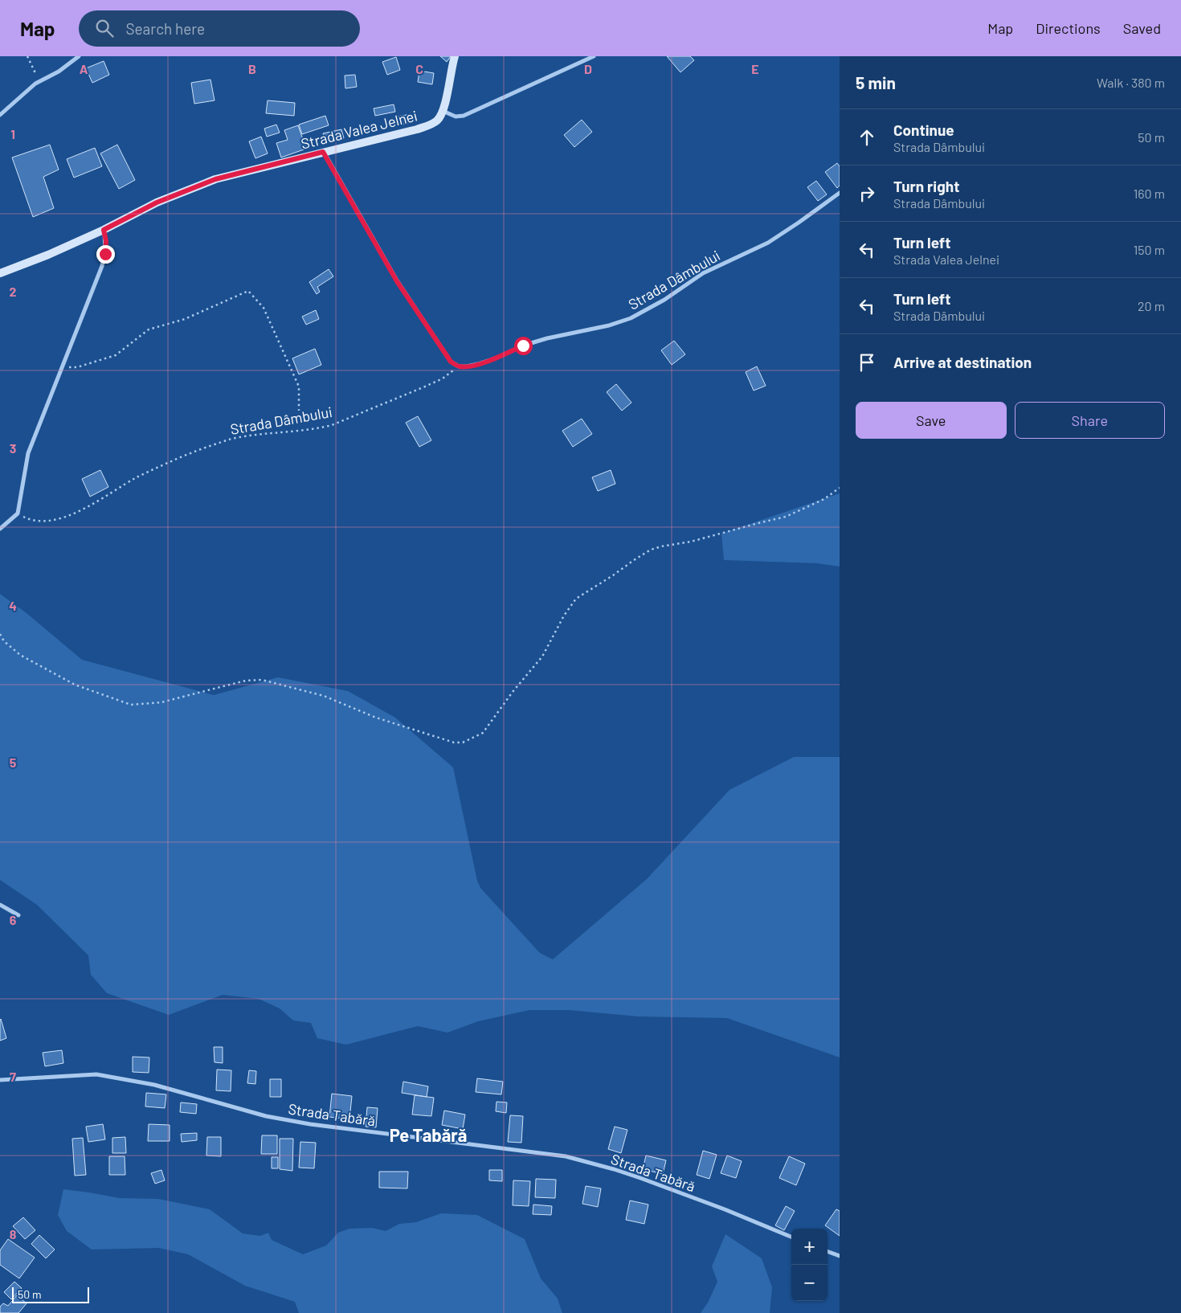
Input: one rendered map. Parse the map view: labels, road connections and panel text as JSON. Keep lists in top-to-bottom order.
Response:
{
  "streets": {
    "main road": ["Strada Valea Jelnei"],
    "street": ["Strada Dâmbului", "Strada Tabără"]
  },
  "districts": ["Pe Tabără"],
  "scale_bar": "50 m",
  "page": {
    "header": "Map",
    "search": "Search here",
    "nav": ["Map", "Directions", "Saved"],
    "heading": ["5 min", "Walk · 380 m"],
    "list": [
      ["Continue", "Strada Dâmbului", "50 m"],
      ["Turn right", "Strada Dâmbului", "160 m"],
      ["Turn left", "Strada Valea Jelnei", "150 m"],
      ["Turn left", "Strada Dâmbului", "20 m"],
      "Arrive at destination"
    ],
    "buttons": ["Save", "Share"],
    "map_buttons": ["+", "−"],
    "scale": "50 m"
  },
  "grid": {
    "columns": [
      "A",
      "B",
      "C",
      "D",
      "E"
    ],
    "rows": [
      "1",
      "2",
      "3",
      "4",
      "5",
      "6",
      "7",
      "8"
    ]
  }
}
